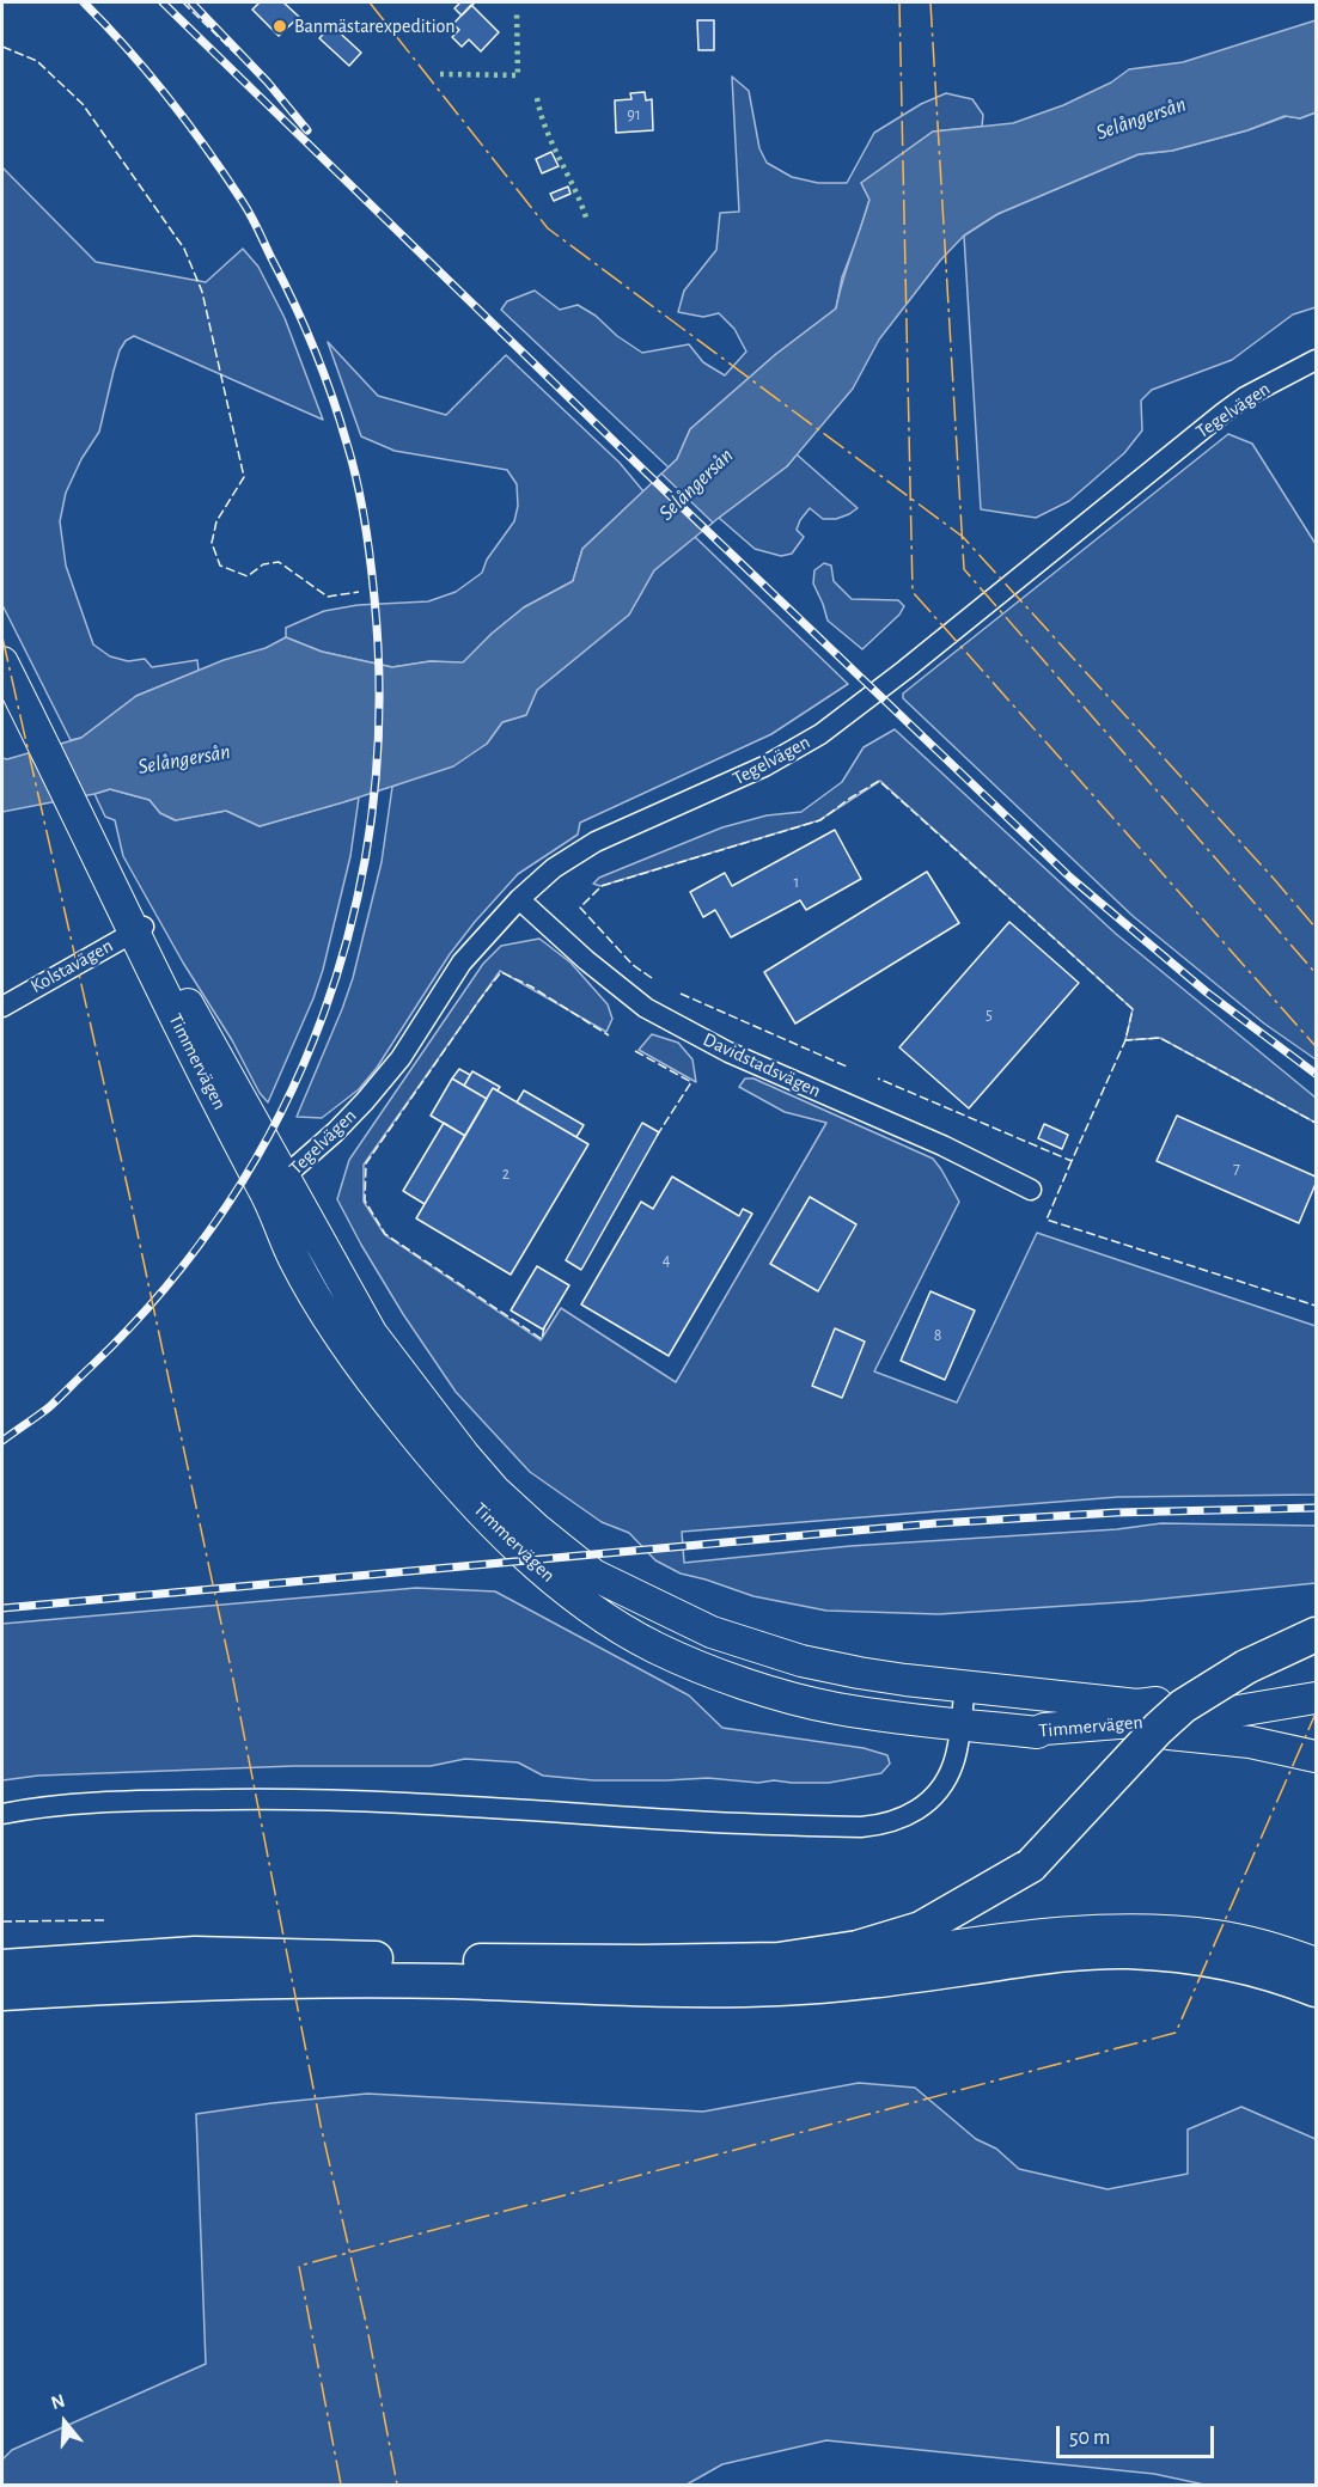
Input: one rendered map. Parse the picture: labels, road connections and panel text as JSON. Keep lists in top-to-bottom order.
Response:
{
  "streets": {
    "main road": ["Timmervägen"],
    "street": ["Tegelvägen", "Kolstavägen", "Davidstadsvägen"]
  },
  "crossings": [
    ["Tegelvägen", "Timmervägen"],
    ["Tegelvägen", "Davidstadsvägen"],
    ["Kolstavägen", "Timmervägen"]
  ],
  "water": ["Selångersån"],
  "places": ["Banmästarexpedition"],
  "house_numbers": [
    "91",
    "1",
    "5",
    "7",
    "2",
    "4",
    "8"
  ],
  "scale_bar": "50 m",
  "north": "top"
}
